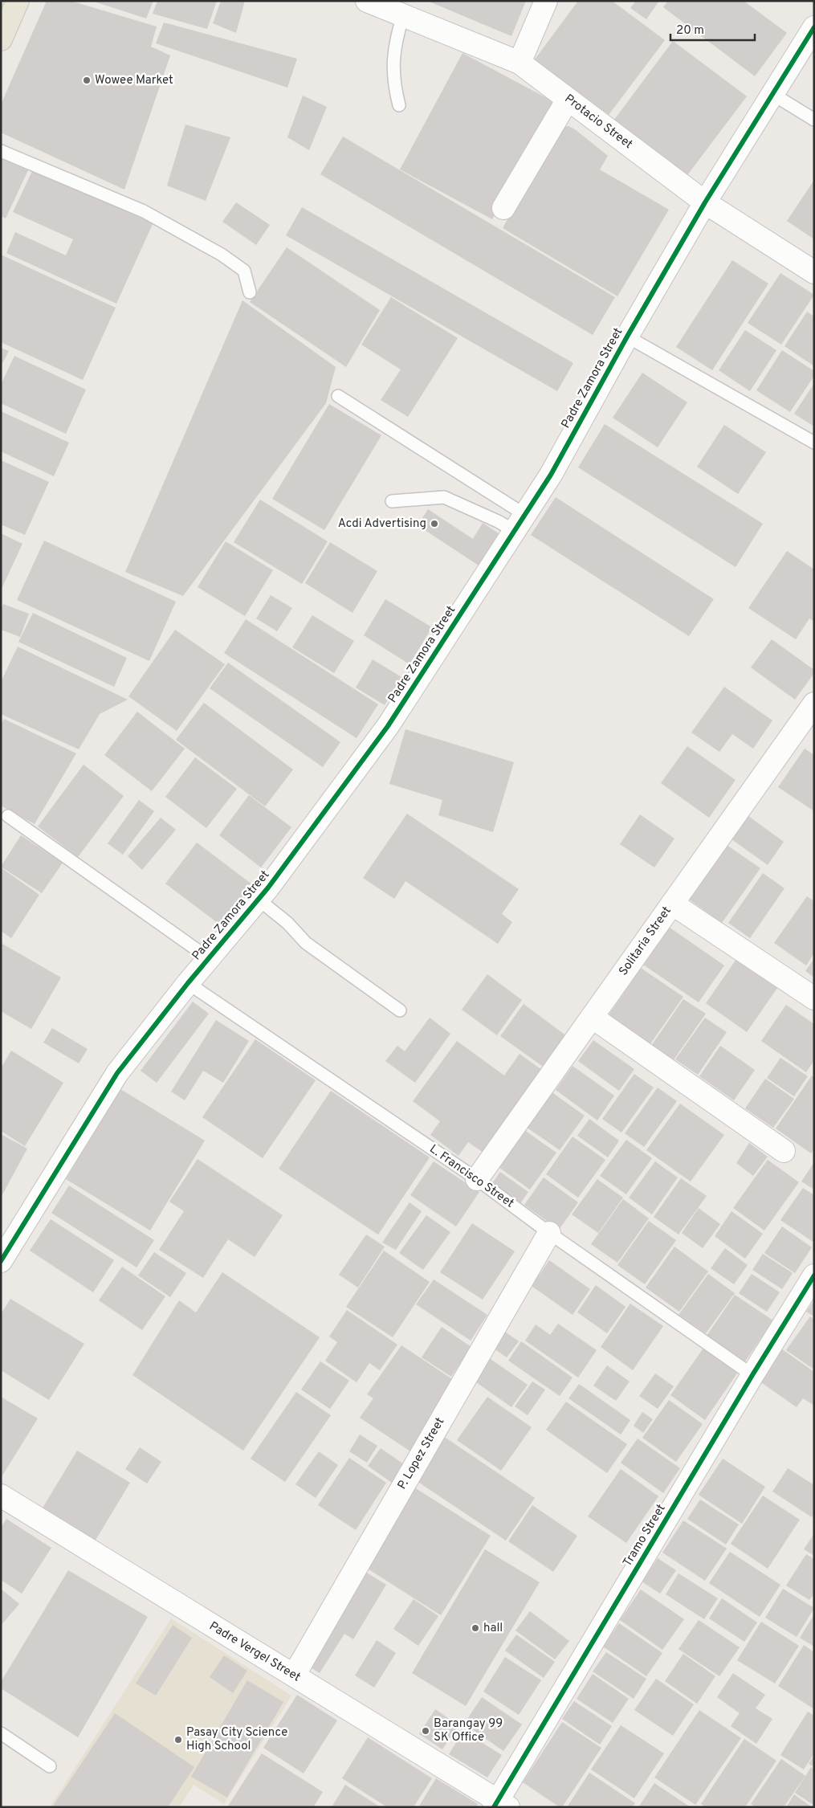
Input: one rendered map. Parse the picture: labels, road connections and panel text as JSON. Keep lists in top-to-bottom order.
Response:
{
  "streets": {
    "street": [
      "Protacio Street",
      "Padre Zamora Street",
      "Solitaria Street",
      "P. Lopez Street",
      "Tramo Street",
      "Padre Vergel Street"
    ],
    "lane": ["L. Francisco Street"]
  },
  "crossings": [
    ["Protacio Street", "Padre Zamora Street"],
    ["Padre Zamora Street", "L. Francisco Street"],
    ["Solitaria Street", "L. Francisco Street"],
    ["L. Francisco Street", "P. Lopez Street"],
    ["L. Francisco Street", "Tramo Street"],
    ["P. Lopez Street", "Padre Vergel Street"],
    ["Tramo Street", "Padre Vergel Street"]
  ],
  "places": [
    "Wowee Market",
    "Acdi Advertising",
    "hall",
    "Barangay 99 SK Office",
    "Pasay City Science High School"
  ],
  "scale_bar": "20 m"
}
